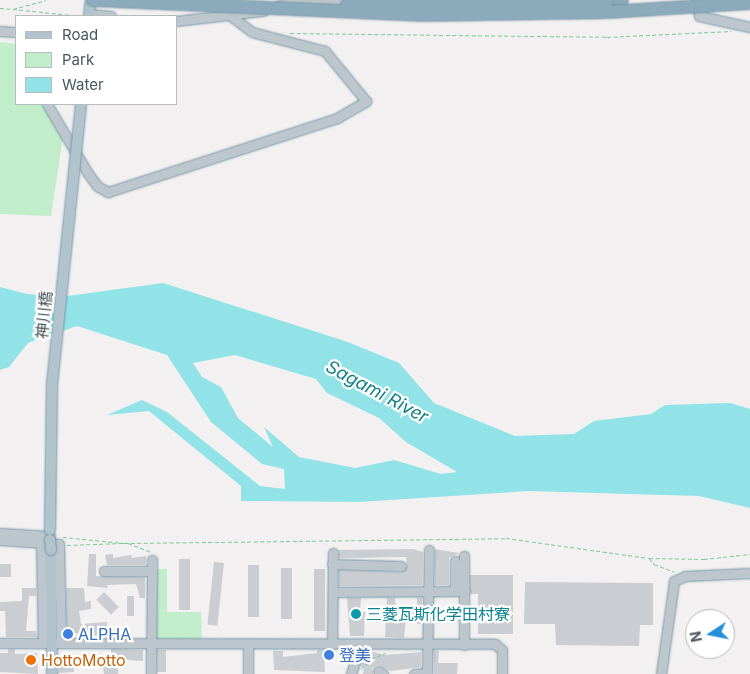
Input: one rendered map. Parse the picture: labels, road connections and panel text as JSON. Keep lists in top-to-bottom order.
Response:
{
  "streets": {
    "main road": ["神川橋"]
  },
  "water": ["Sagami River"],
  "places": [
    "三菱瓦斯化学田村寮",
    "ALPHA",
    "登美",
    "HottoMotto"
  ],
  "legend": ["Road", "Park", "Water"],
  "north": "left"
}
